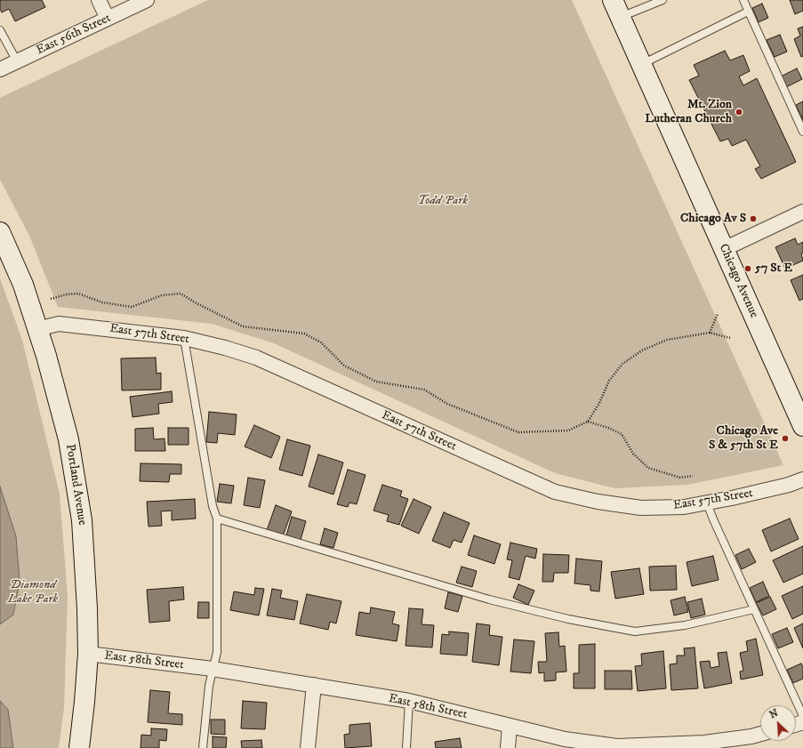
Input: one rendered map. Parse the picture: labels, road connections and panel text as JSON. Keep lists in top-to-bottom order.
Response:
{
  "streets": {
    "street": [
      "East 56th Street",
      "Chicago Avenue",
      "East 57th Street",
      "Portland Avenue",
      "East 58th Street"
    ]
  },
  "crossings": [
    ["East 57th Street", "Portland Avenue"],
    ["Portland Avenue", "East 58th Street"]
  ],
  "parks": ["Todd Park", "Diamond Lake Park"],
  "places": [
    "Mt. Zion Lutheran Church",
    "Chicago Av S",
    "57 St E",
    "Chicago Ave S & 57th St E"
  ],
  "north": "top left"
}
